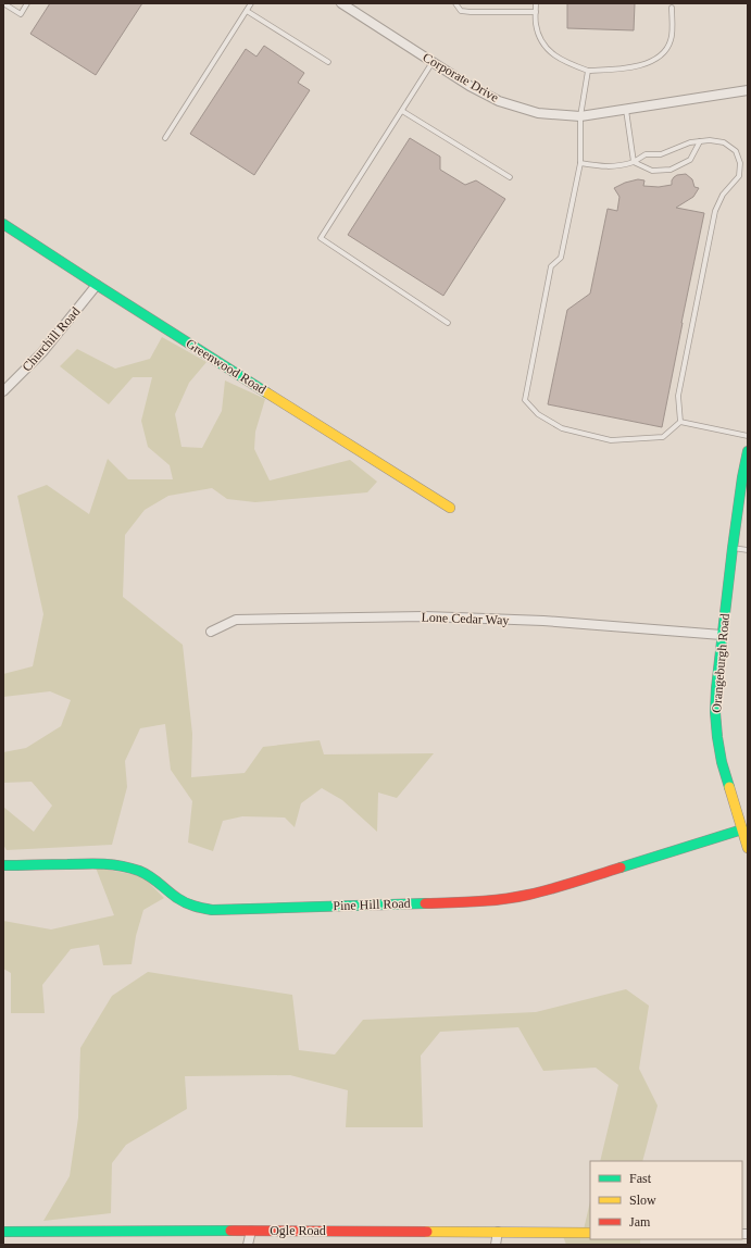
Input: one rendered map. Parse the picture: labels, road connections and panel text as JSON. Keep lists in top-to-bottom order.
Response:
{
  "streets": {
    "street": [
      "Corporate Drive",
      "Churchill Road",
      "Greenwood Road",
      "Lone Cedar Way",
      "Orangeburgh Road",
      "Pine Hill Road",
      "Ogle Road"
    ]
  },
  "crossings": [
    ["Churchill Road", "Greenwood Road"],
    ["Lone Cedar Way", "Orangeburgh Road"],
    ["Orangeburgh Road", "Pine Hill Road"]
  ],
  "legend": ["Fast", "Slow", "Jam"]
}
